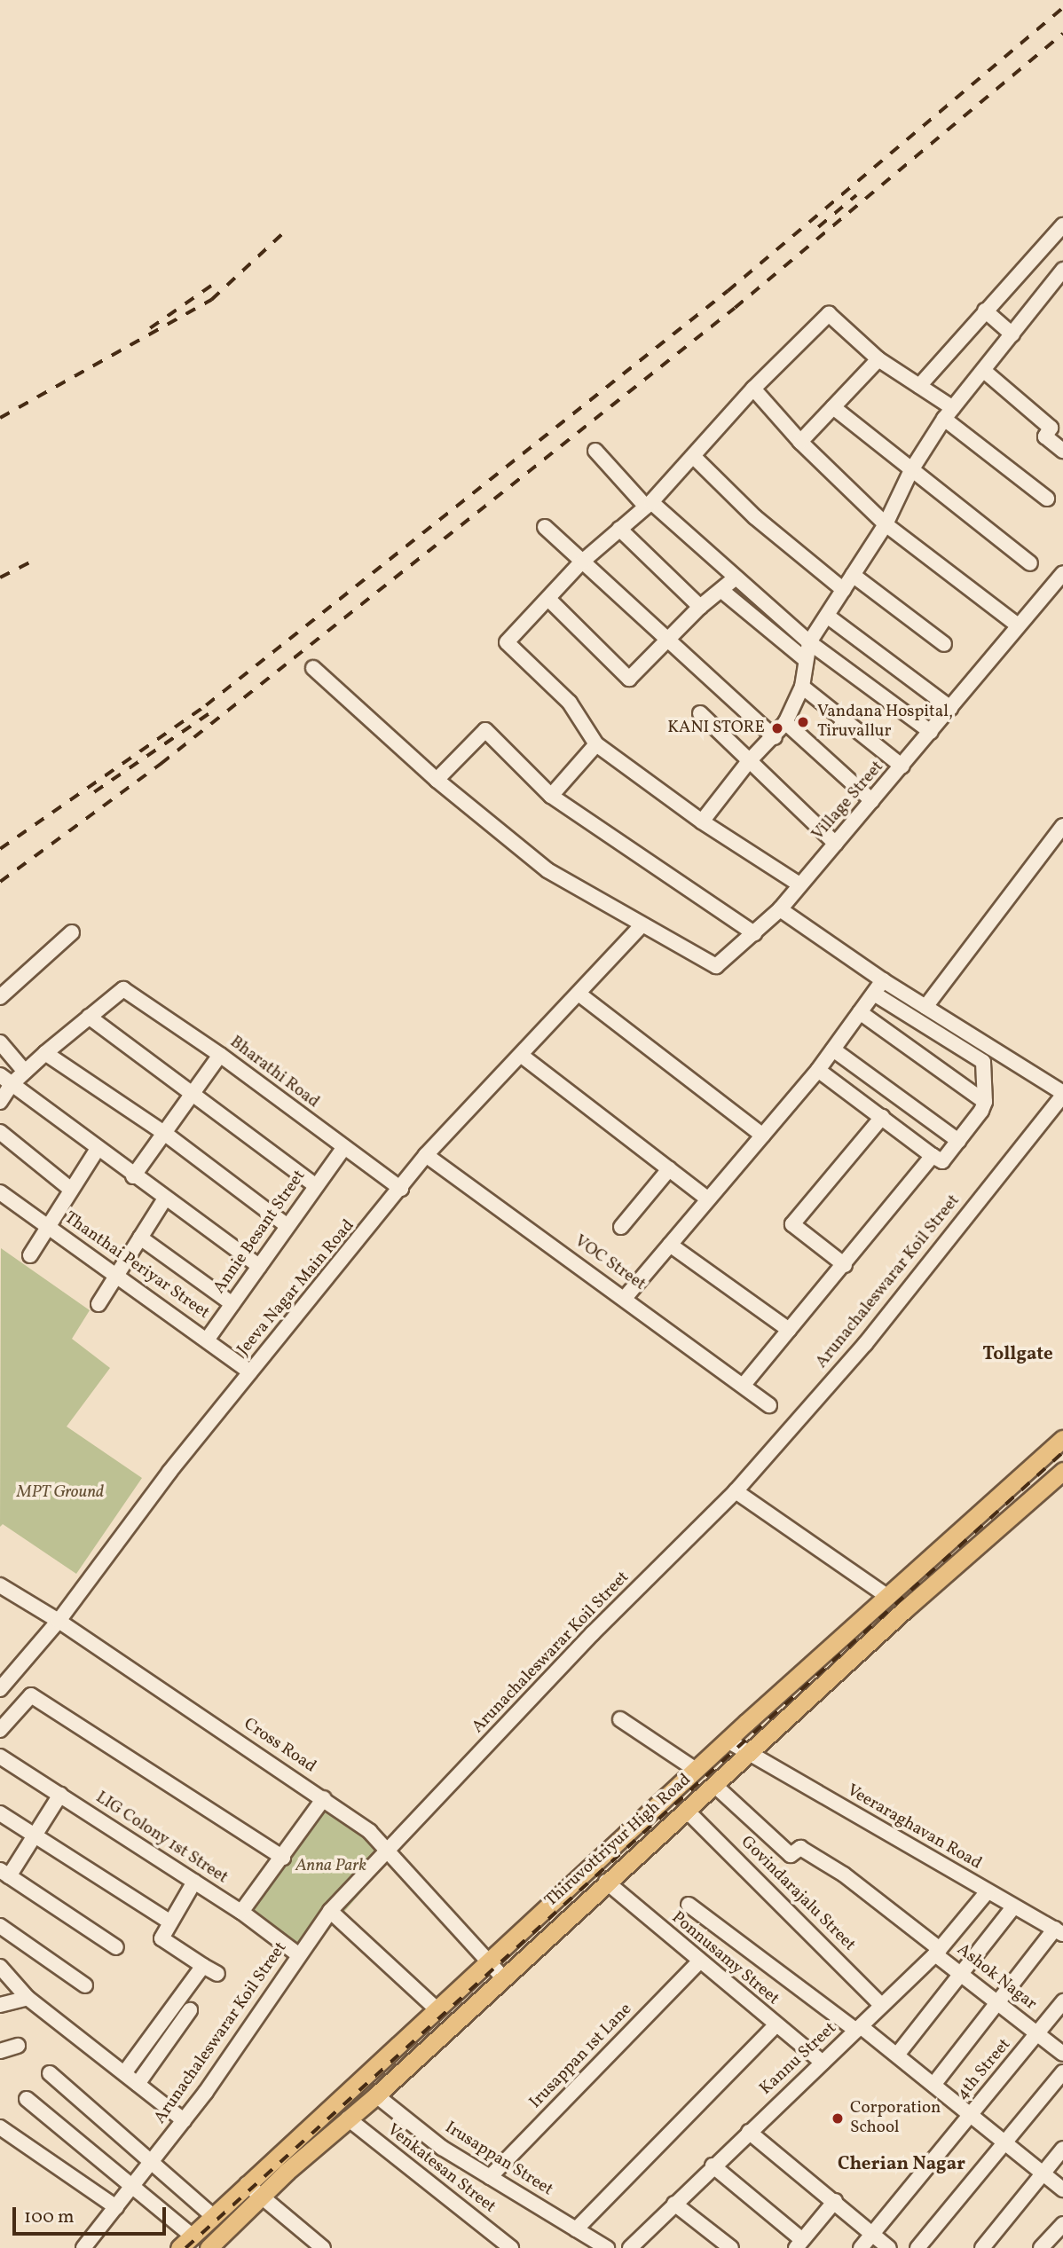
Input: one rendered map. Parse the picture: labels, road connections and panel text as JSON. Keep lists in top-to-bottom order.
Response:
{
  "streets": {
    "main road": ["Thiruvottriyur High Road"],
    "street": [
      "Village Street",
      "Bharathi Road",
      "Annie Besant Street",
      "VOC Street",
      "Thanthai Periyar Street",
      "Arunachaleswarar Koil Street",
      "Jeeva Nagar Main Road",
      "Cross Road",
      "Veeraraghavan Road",
      "LIG Colony 1st Street",
      "Govindarajalu Street",
      "Ponnusamy Street",
      "Ashok Nagar",
      "Irusappan 1st Lane",
      "Kannu Street",
      "4th Street",
      "Irusappan Street",
      "Venkatesan Street"
    ]
  },
  "crossings": [
    ["Village Street", "Jeeva Nagar Main Road"],
    ["Bharathi Road", "Annie Besant Street"],
    ["Bharathi Road", "Jeeva Nagar Main Road"],
    ["Annie Besant Street", "Thanthai Periyar Street"],
    ["VOC Street", "Jeeva Nagar Main Road"],
    ["Thanthai Periyar Street", "Jeeva Nagar Main Road"],
    ["Arunachaleswarar Koil Street", "Cross Road"],
    ["Arunachaleswarar Koil Street", "LIG Colony 1st Street"],
    ["Jeeva Nagar Main Road", "Cross Road"],
    ["Cross Road", "Thiruvottriyur High Road"],
    ["Veeraraghavan Road", "Thiruvottriyur High Road"],
    ["Veeraraghavan Road", "Kannu Street"],
    ["Thiruvottriyur High Road", "Govindarajalu Street"],
    ["Thiruvottriyur High Road", "Ponnusamy Street"],
    ["Thiruvottriyur High Road", "Ashok Nagar"],
    ["Thiruvottriyur High Road", "Irusappan Street"],
    ["Thiruvottriyur High Road", "Venkatesan Street"],
    ["Govindarajalu Street", "Kannu Street"],
    ["Ponnusamy Street", "Irusappan 1st Lane"],
    ["Ponnusamy Street", "Kannu Street"],
    ["Ashok Nagar", "Kannu Street"],
    ["Ashok Nagar", "4th Street"],
    ["Irusappan 1st Lane", "Irusappan Street"]
  ],
  "districts": ["Tollgate", "Cherian Nagar"],
  "parks": ["MPT Ground", "Anna Park"],
  "places": ["Vandana Hospital, Tiruvallur", "KANI STORE", "Corporation School"],
  "scale_bar": "100 m"
}
